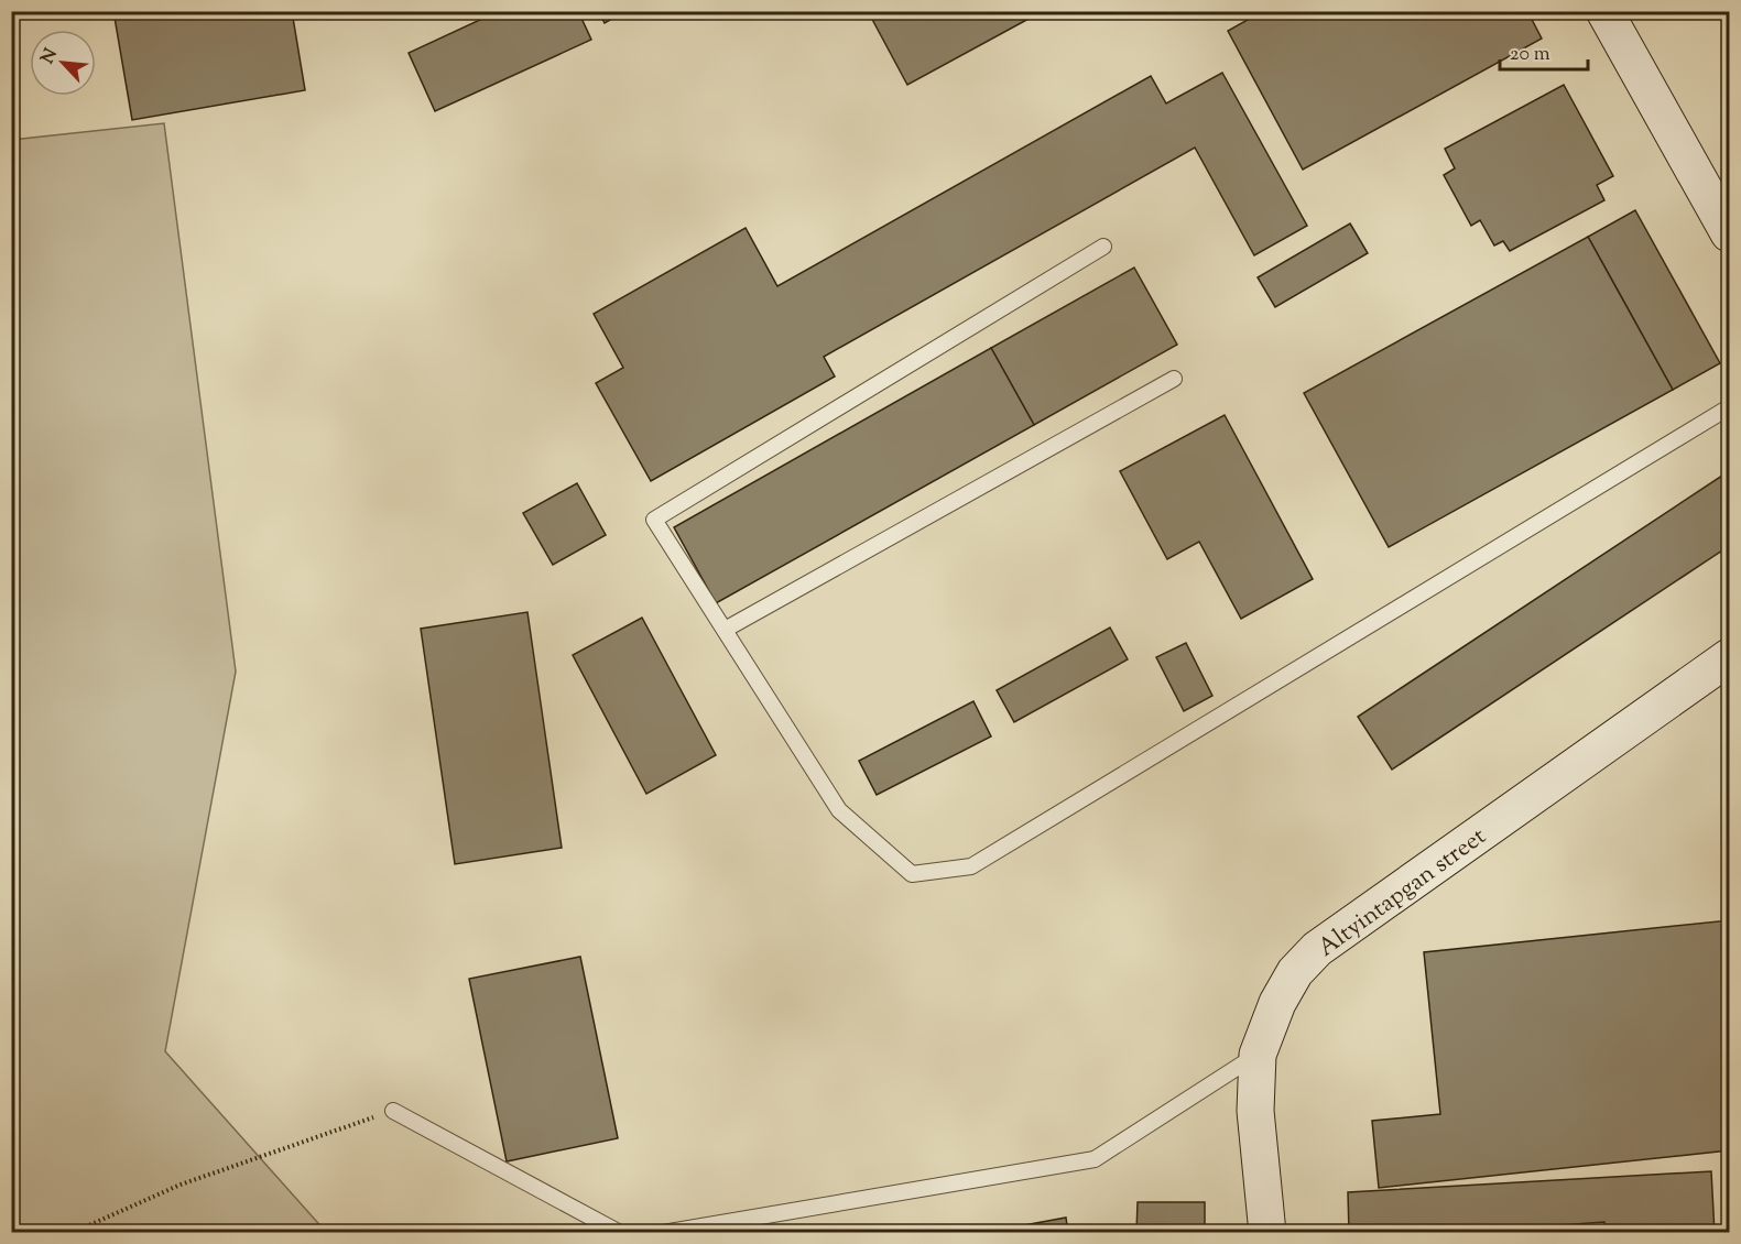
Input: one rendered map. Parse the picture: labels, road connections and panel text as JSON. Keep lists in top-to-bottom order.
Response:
{
  "streets": {
    "street": ["Altyintapgan street"]
  },
  "scale_bar": "20 m",
  "north": "top left"
}
